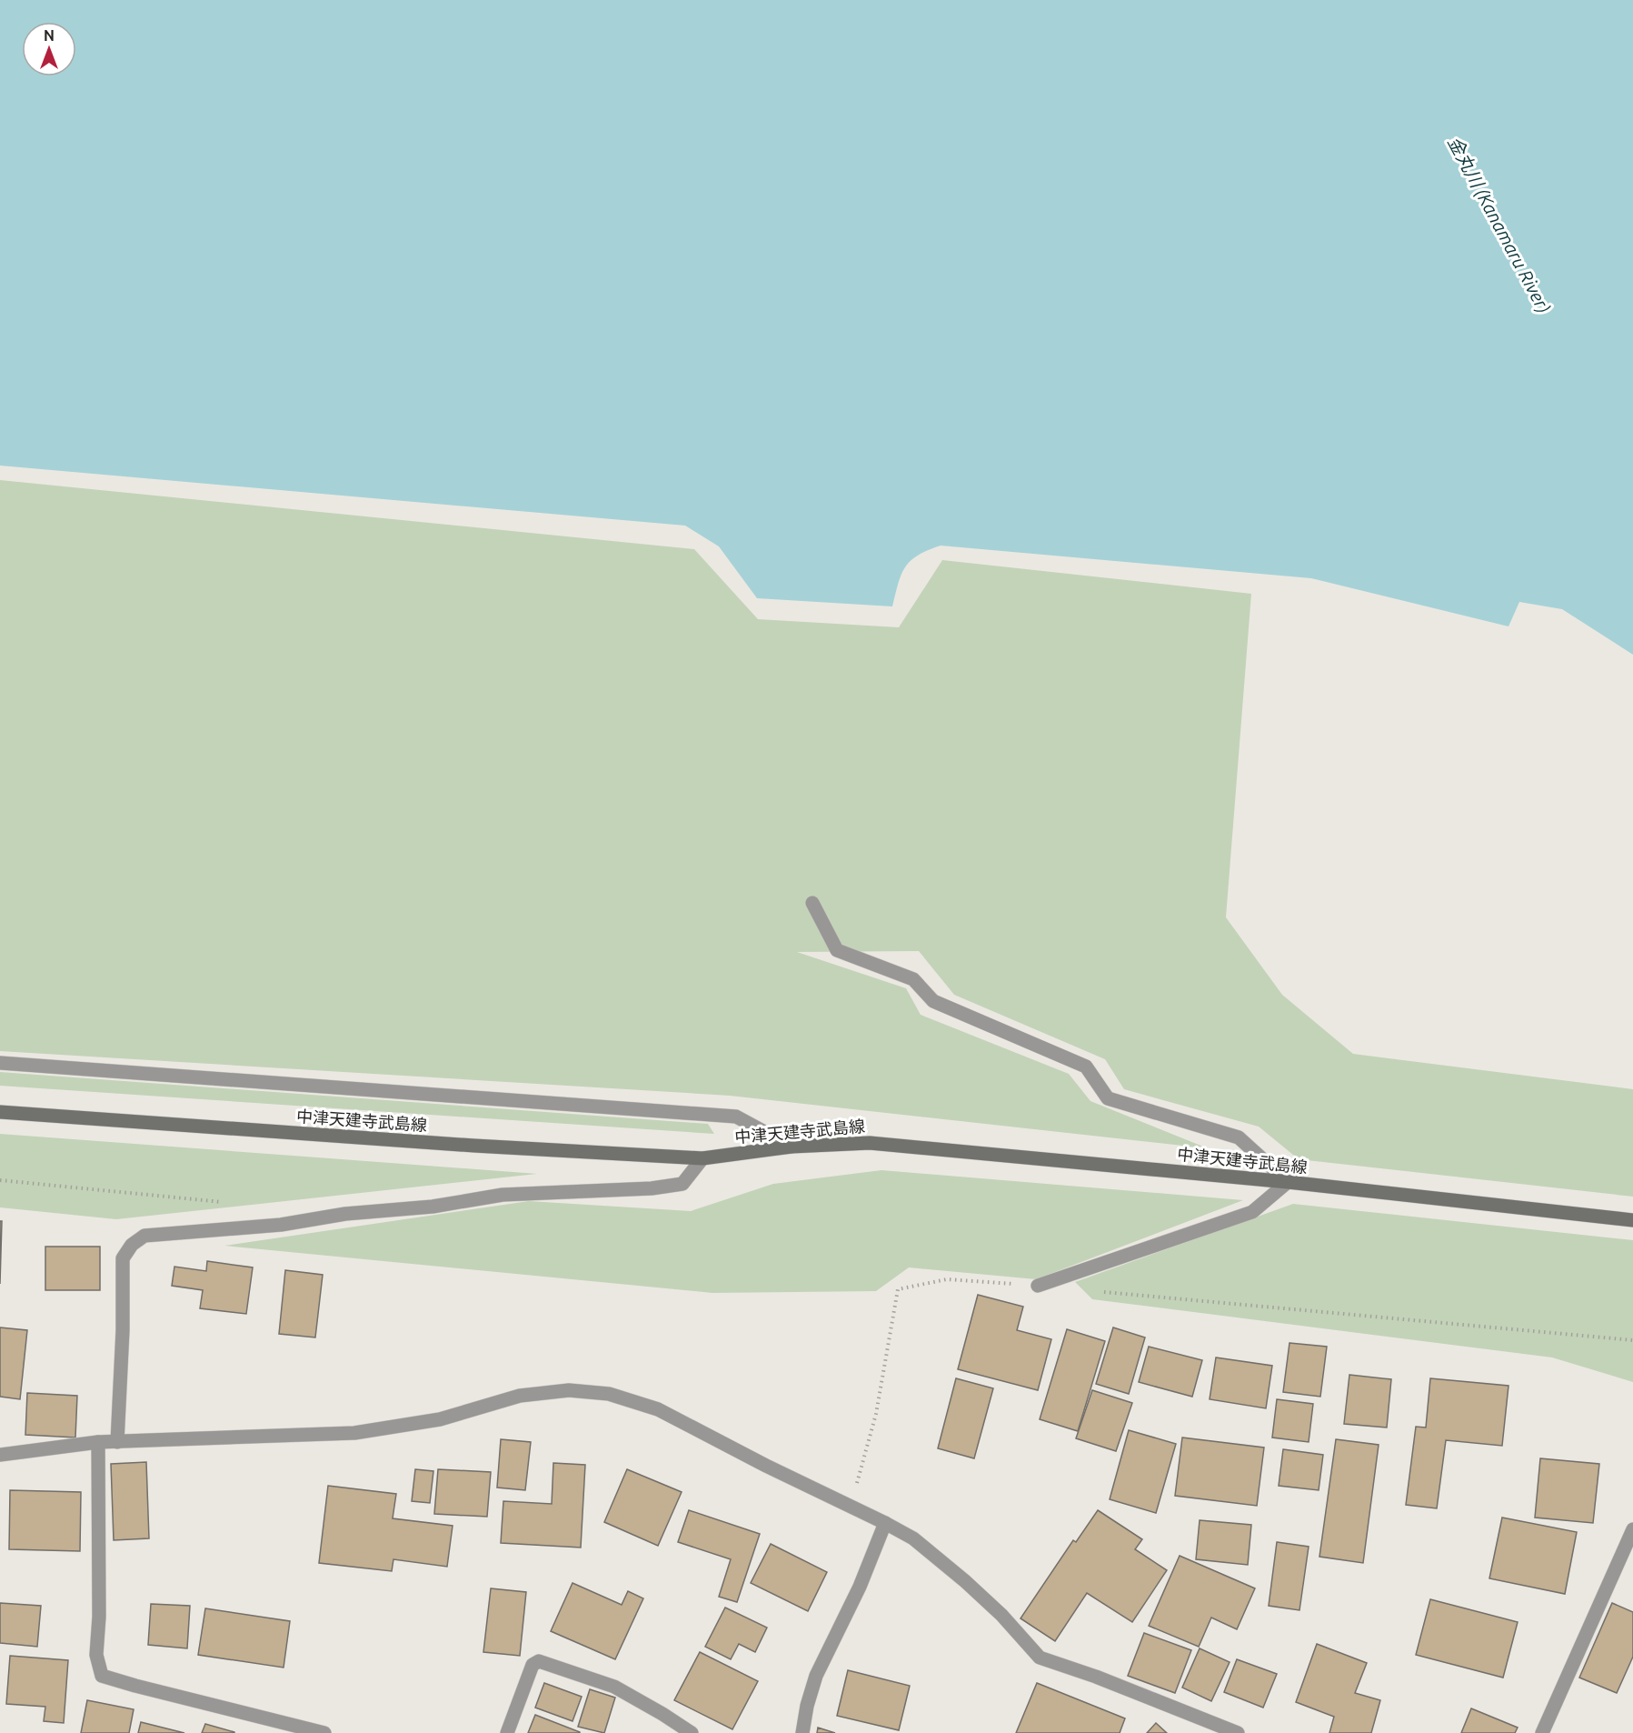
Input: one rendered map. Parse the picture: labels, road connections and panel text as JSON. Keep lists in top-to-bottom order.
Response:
{
  "streets": {
    "main road": ["中津天建寺武島線"]
  },
  "water": ["金丸川 (Kanamaru River)"],
  "north": "top"
}
